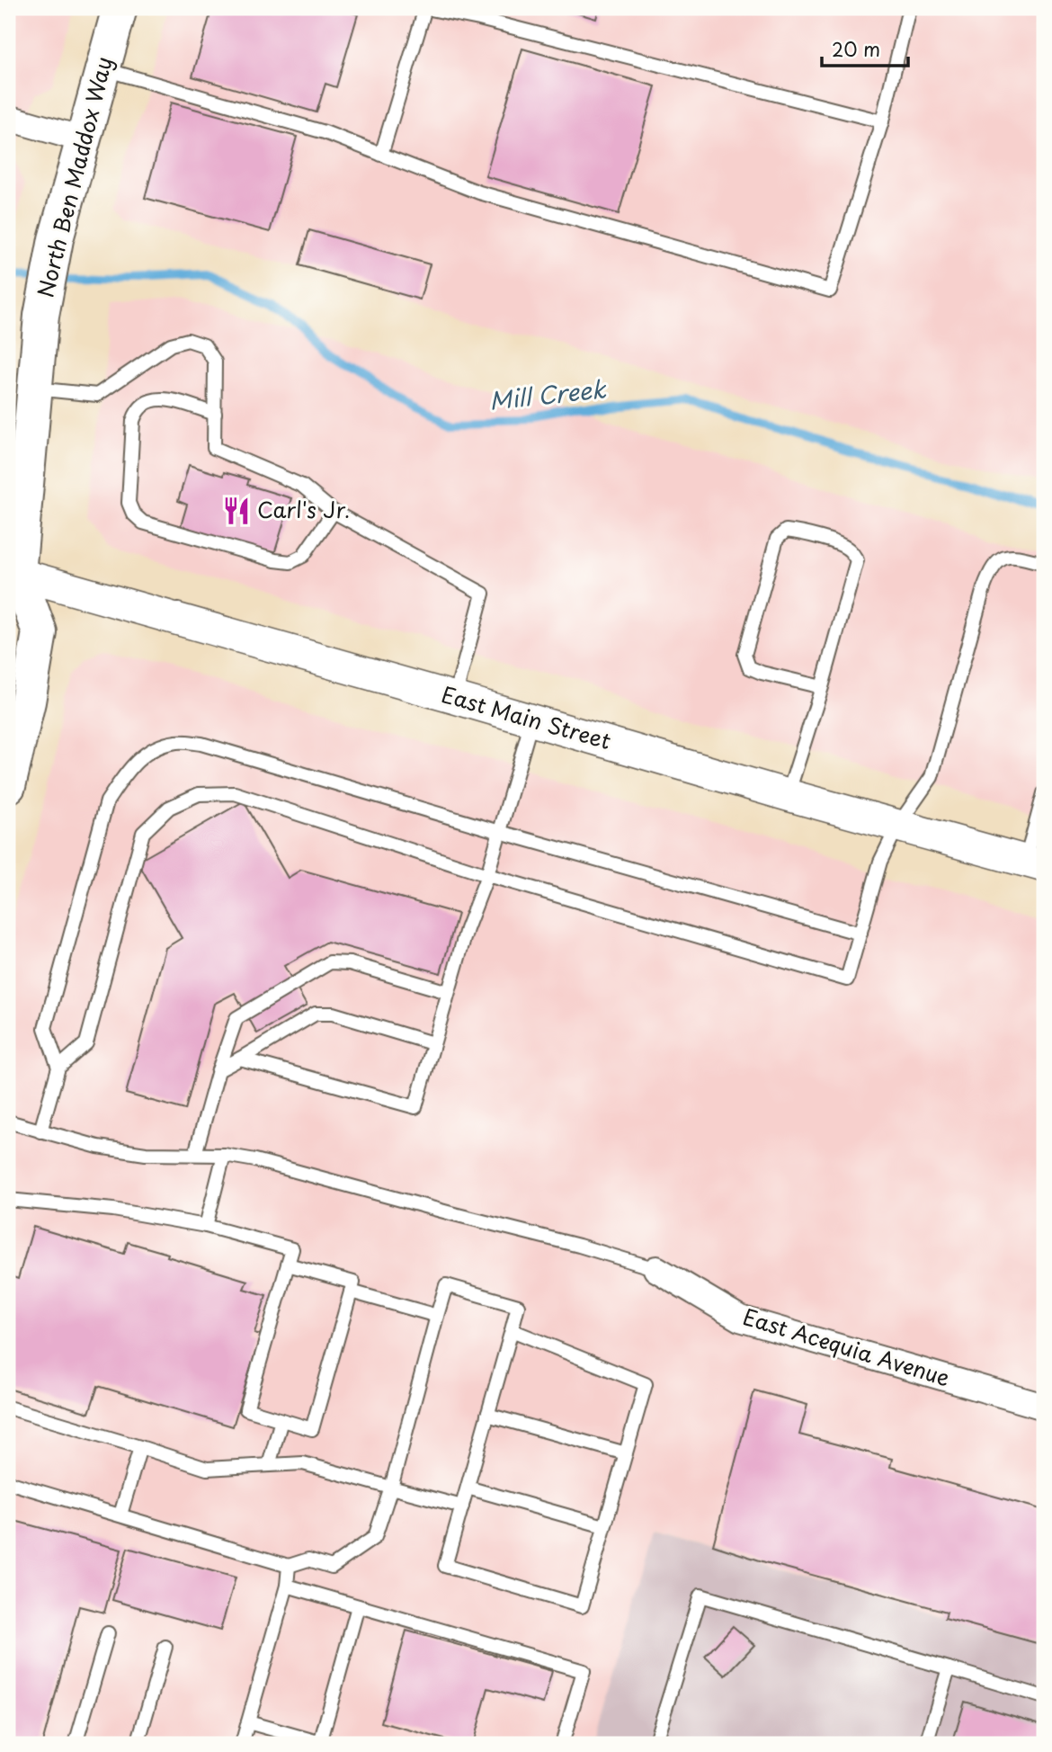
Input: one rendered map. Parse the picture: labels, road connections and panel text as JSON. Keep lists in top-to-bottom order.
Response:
{
  "streets": {
    "main road": ["North Ben Maddox Way"],
    "street": ["East Main Street", "East Acequia Avenue"]
  },
  "crossings": [
    ["North Ben Maddox Way", "East Main Street"]
  ],
  "water": ["Mill Creek"],
  "places": {
    "restaurant": ["Carl's Jr."]
  },
  "scale_bar": "20 m"
}
